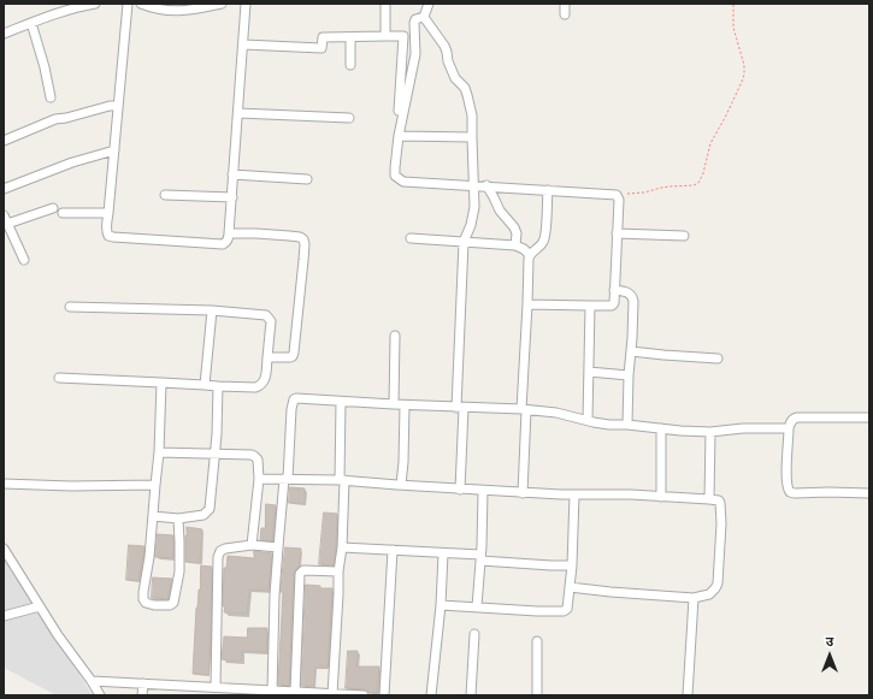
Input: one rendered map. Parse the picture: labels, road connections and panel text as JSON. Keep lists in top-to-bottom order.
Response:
{
  "north": "top"
}
